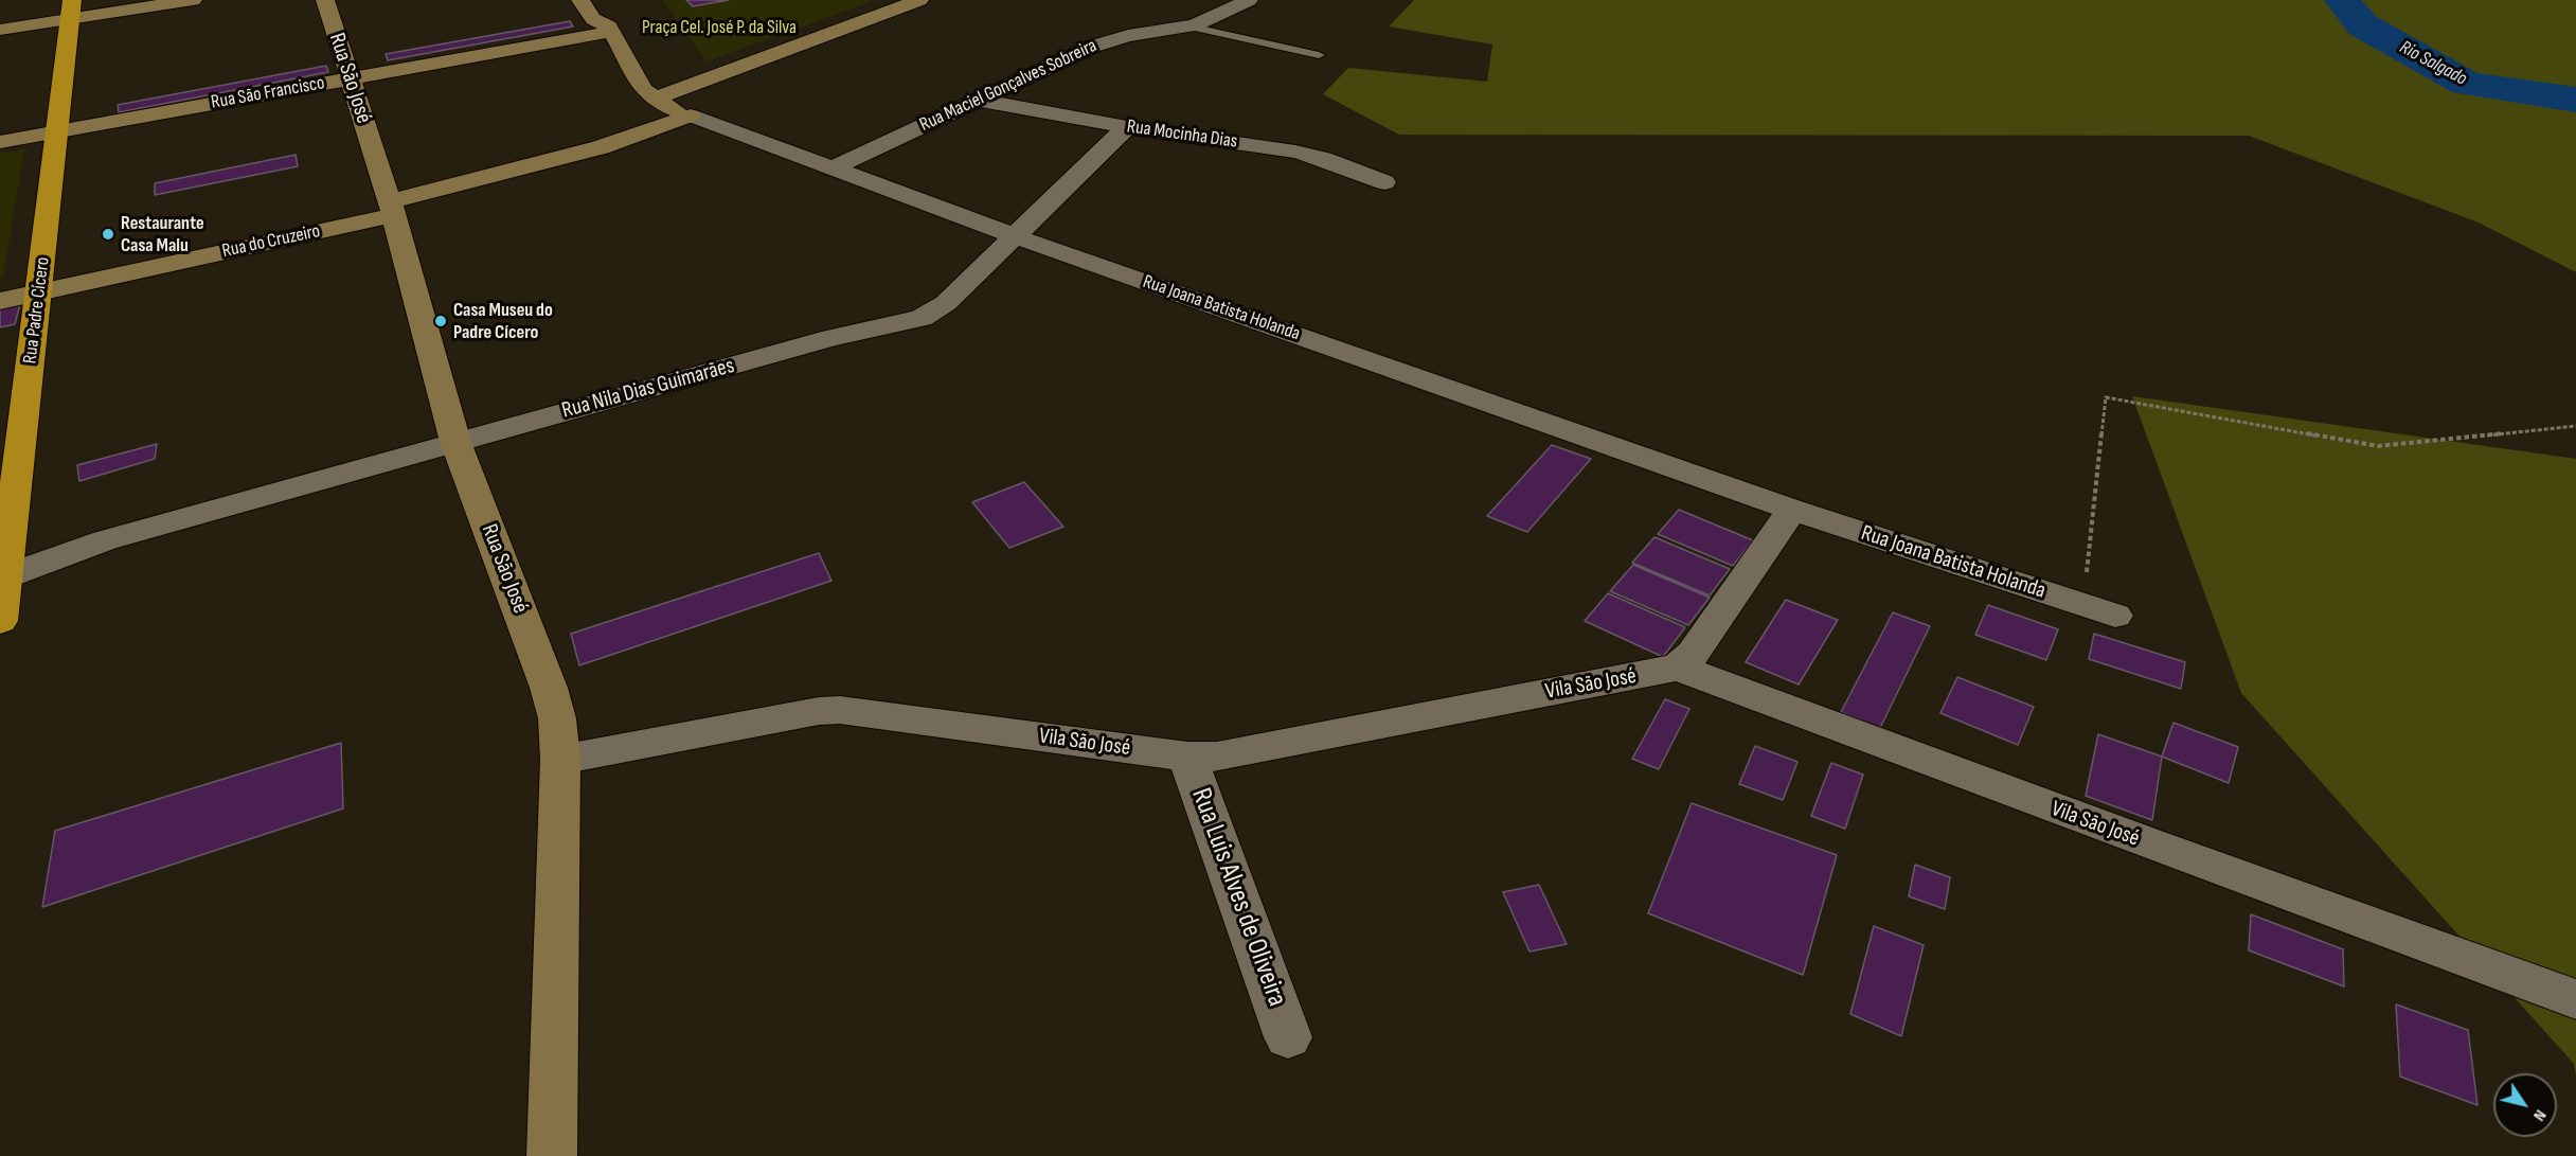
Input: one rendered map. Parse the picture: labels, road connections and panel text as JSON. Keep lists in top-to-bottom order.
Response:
{
  "streets": {
    "highway": ["Rua Padre Cícero"],
    "street": [
      "Rua São José",
      "Rua Maciel Gonçalves Sobreira",
      "Rua São Francisco",
      "Rua Mocinha Dias",
      "Rua do Cruzeiro",
      "Rua Joana Batista Holanda",
      "Rua Nila Dias Guimarães",
      "Vila São José",
      "Rua Luis Alves de Oliveira"
    ]
  },
  "crossings": [
    ["Rua São José", "Rua São Francisco"],
    ["Rua São José", "Rua do Cruzeiro"],
    ["Rua São José", "Rua Nila Dias Guimarães"],
    ["Rua São José", "Vila São José"],
    ["Rua Maciel Gonçalves Sobreira", "Rua Mocinha Dias"],
    ["Rua Maciel Gonçalves Sobreira", "Rua Joana Batista Holanda"],
    ["Rua São Francisco", "Rua Padre Cícero"],
    ["Rua Mocinha Dias", "Rua Nila Dias Guimarães"],
    ["Rua do Cruzeiro", "Rua Joana Batista Holanda"],
    ["Rua do Cruzeiro", "Rua Padre Cícero"],
    ["Rua Joana Batista Holanda", "Rua Nila Dias Guimarães"],
    ["Rua Padre Cícero", "Rua Nila Dias Guimarães"],
    ["Vila São José", "Rua Luis Alves de Oliveira"]
  ],
  "water": ["Rio Salgado"],
  "parks": ["Praça Cel. José P. da Silva"],
  "places": ["Restaurante Casa Malu", "Casa Museu do Padre Cícero"],
  "north": "bottom right"
}
